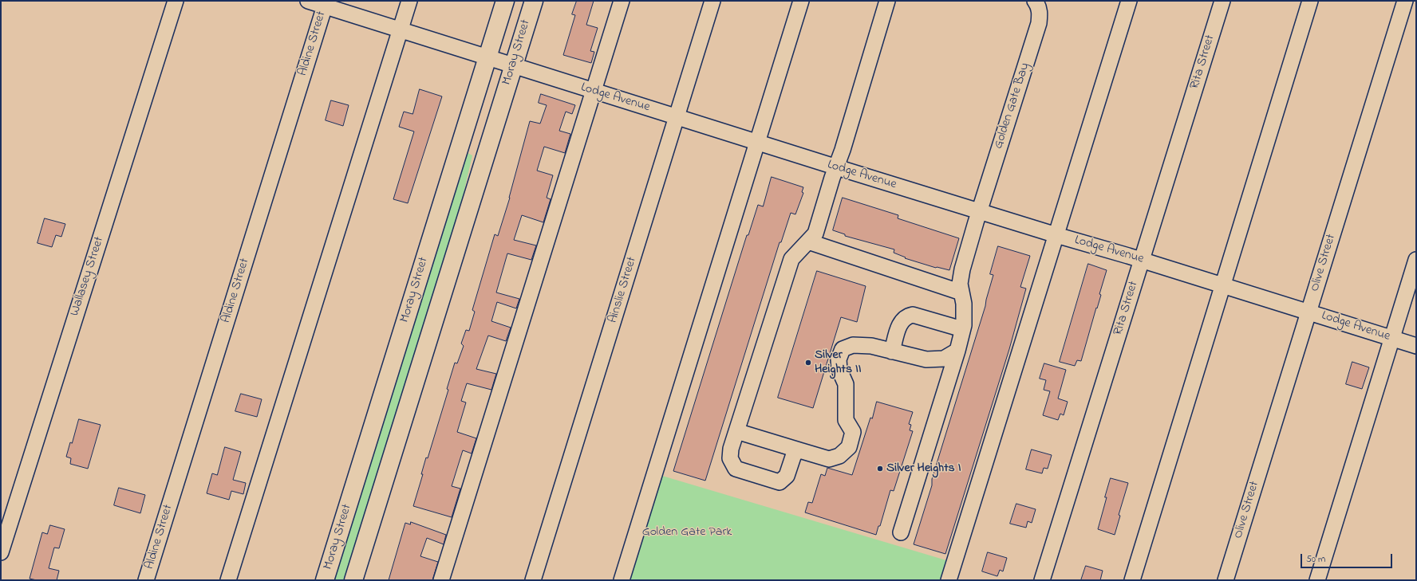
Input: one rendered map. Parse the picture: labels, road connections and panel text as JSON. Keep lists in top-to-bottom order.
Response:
{
  "streets": {
    "main road": ["Moray Street"],
    "street": [
      "Aldine Street",
      "Rita Street",
      "Lodge Avenue",
      "Golden Gate Bay",
      "Olive Street",
      "Wallasey Street",
      "Ainslie Street"
    ]
  },
  "crossings": [
    ["Aldine Street", "Lodge Avenue"],
    ["Moray Street", "Lodge Avenue"],
    ["Rita Street", "Lodge Avenue"],
    ["Lodge Avenue", "Golden Gate Bay"],
    ["Lodge Avenue", "Olive Street"],
    ["Lodge Avenue", "Ainslie Street"]
  ],
  "parks": ["Golden Gate Park"],
  "places": ["Silver Heights II", "Silver Heights I"],
  "scale_bar": "50 m"
}
